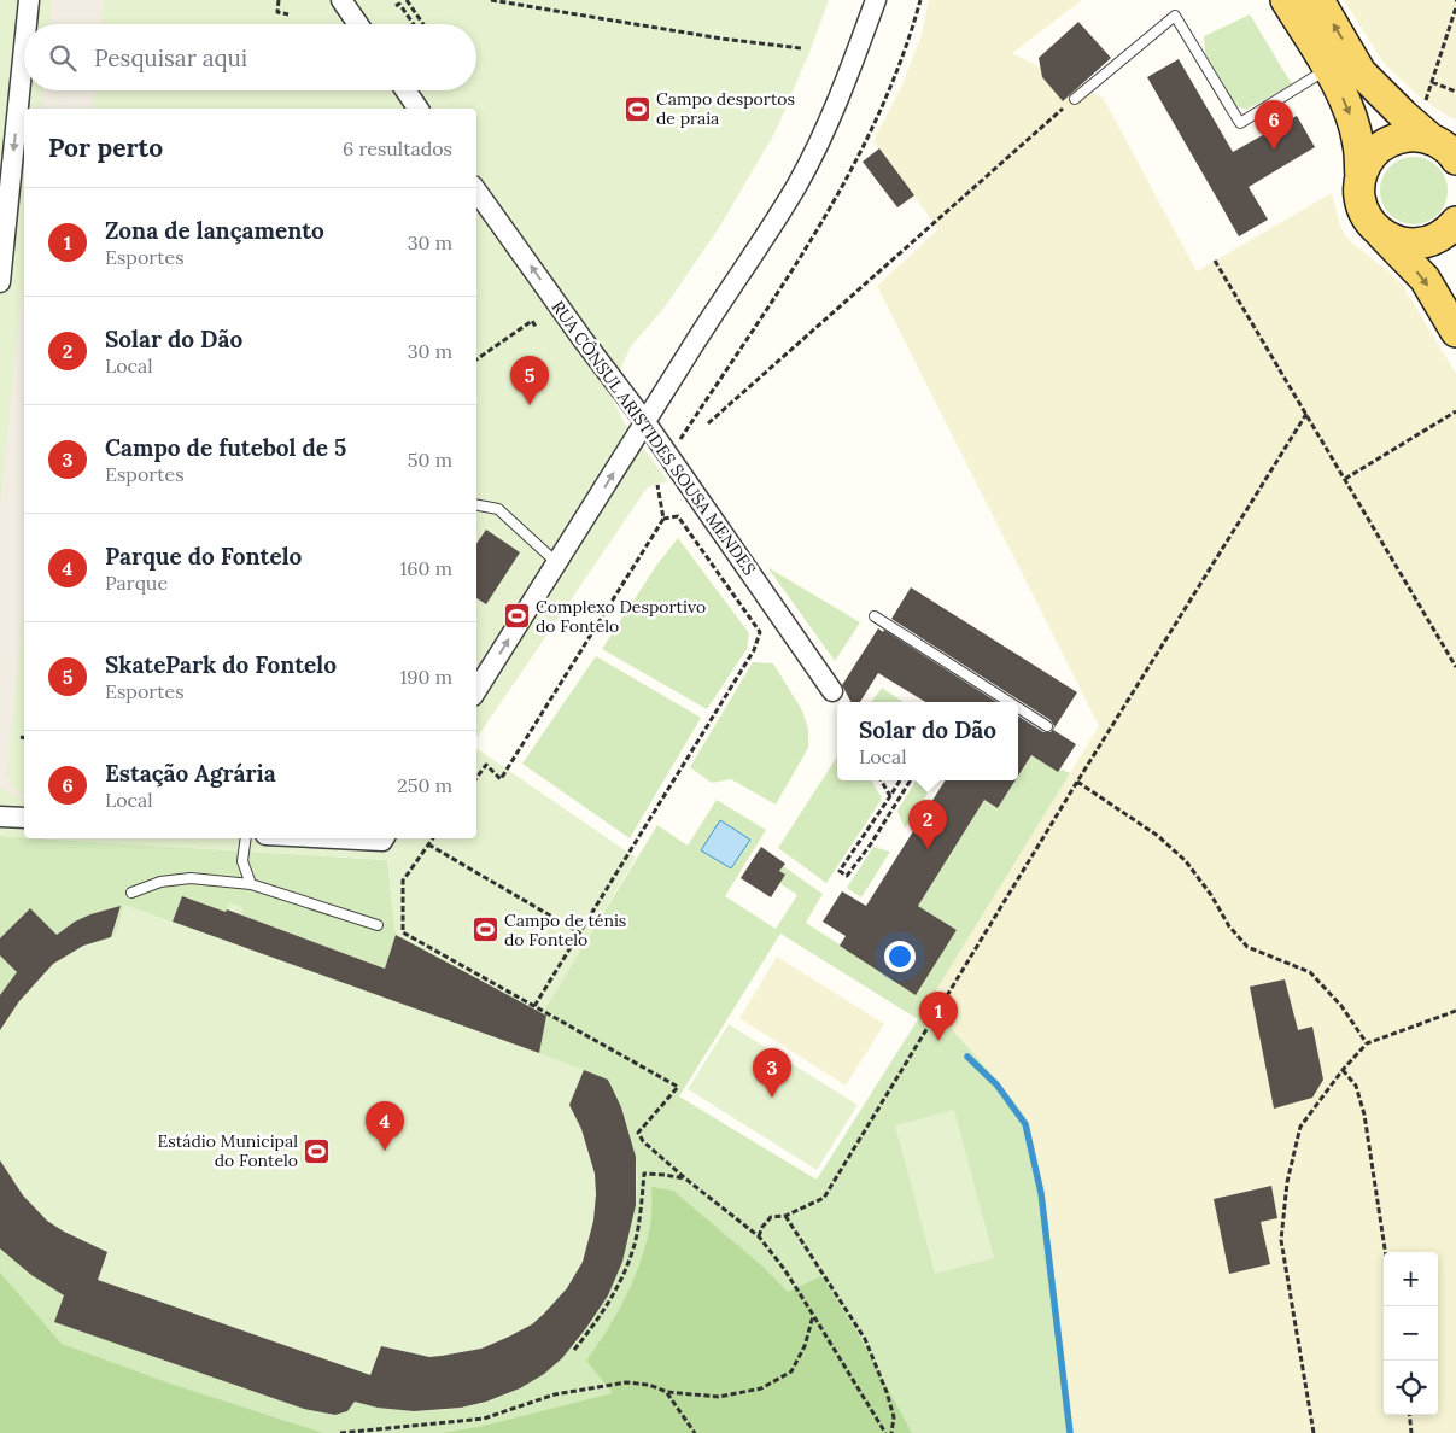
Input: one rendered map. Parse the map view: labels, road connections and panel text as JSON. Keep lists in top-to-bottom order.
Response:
{
  "streets": {
    "street": ["RUA CÔNSUL ARISTIDES SOUSA MENDES"]
  },
  "one_way": ["RUA CÔNSUL ARISTIDES SOUSA MENDES"],
  "places": {
    "sports": [
      "Campo desportos de praia",
      "Complexo Desportivo do Fontelo",
      "Campo de ténis do Fontelo",
      "Estádio Municipal do Fontelo"
    ]
  },
  "page": {
    "search": "Pesquisar aqui",
    "pins": [
      "6",
      "5",
      "2",
      "1",
      "3",
      "4"
    ],
    "heading": ["Por perto", "6 resultados"],
    "list": [
      {
        "mark": "1",
        "name": "Zona de lançamento",
        "note": "Esportes",
        "value": "30 m"
      },
      {
        "mark": "2",
        "name": "Solar do Dão",
        "note": "Local",
        "value": "30 m"
      },
      {
        "mark": "3",
        "name": "Campo de futebol de 5",
        "note": "Esportes",
        "value": "50 m"
      },
      {
        "mark": "4",
        "name": "Parque do Fontelo",
        "note": "Parque",
        "value": "160 m"
      },
      {
        "mark": "5",
        "name": "SkatePark do Fontelo",
        "note": "Esportes",
        "value": "190 m"
      },
      {
        "mark": "6",
        "name": "Estação Agrária",
        "note": "Local",
        "value": "250 m"
      }
    ],
    "popup": ["Solar do Dão", "Local"],
    "map_buttons": ["+", "−"]
  }
}
